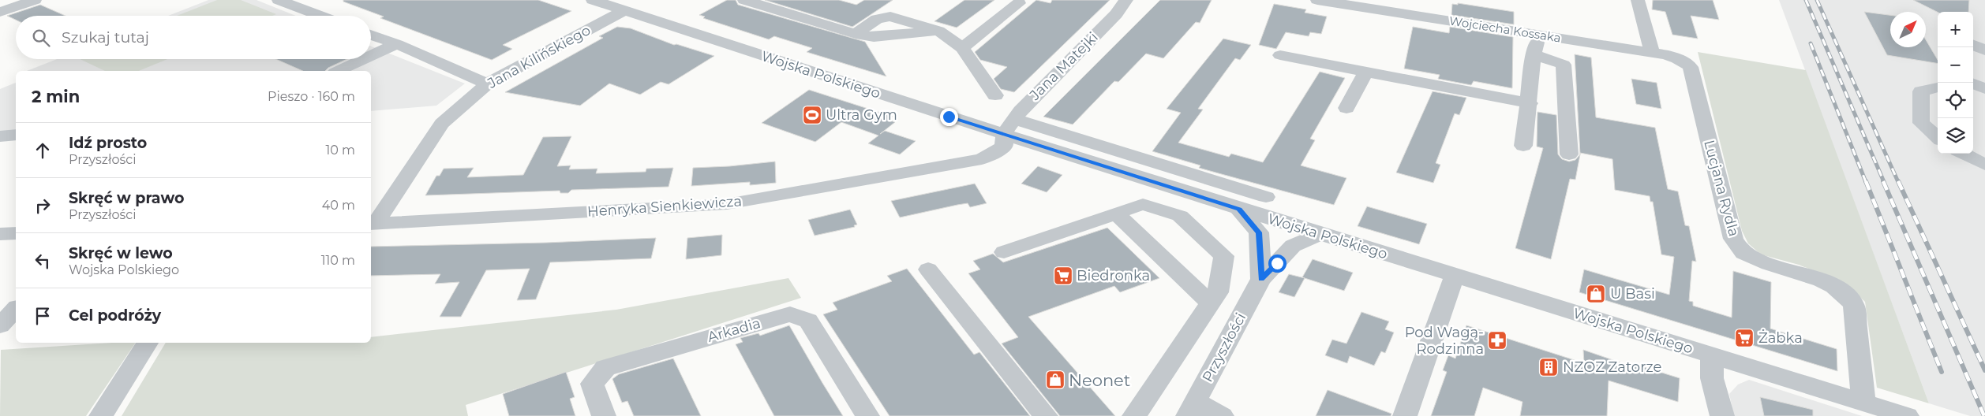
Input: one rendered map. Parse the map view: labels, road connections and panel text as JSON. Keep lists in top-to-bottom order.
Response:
{
  "streets": {
    "street": [
      "Wojciecha Kossaka",
      "Jana Kilińskiego",
      "Jana Matejki",
      "Wojska Polskiego",
      "Lucjana Rydla",
      "Henryka Sienkiewicza",
      "Arkadia",
      "Przyszłości"
    ]
  },
  "crossings": [
    ["Wojciecha Kossaka", "Lucjana Rydla"],
    ["Jana Kilińskiego", "Wojska Polskiego"],
    ["Jana Kilińskiego", "Henryka Sienkiewicza"],
    ["Jana Matejki", "Wojska Polskiego"],
    ["Jana Matejki", "Henryka Sienkiewicza"],
    ["Wojska Polskiego", "Lucjana Rydla"],
    ["Wojska Polskiego", "Henryka Sienkiewicza"],
    ["Wojska Polskiego", "Przyszłości"]
  ],
  "places": {
    "sports": ["Ultra Gym"],
    "supermarket": ["Biedronka", "Żabka"],
    "shop": ["U Basi", "Neonet"],
    "pharmacy": ["Pod Wagą- Rodzinna"],
    "building": ["NZOZ Zatorze"]
  },
  "north": "top right",
  "page": {
    "map_buttons": ["+", "−"],
    "search": "Szukaj tutaj",
    "heading": ["2 min", "Pieszo · 160 m"],
    "list": [
      ["Idź prosto", "Przyszłości", "10 m"],
      ["Skręć w prawo", "Przyszłości", "40 m"],
      ["Skręć w lewo", "Wojska Polskiego", "110 m"],
      "Cel podróży"
    ]
  }
}
